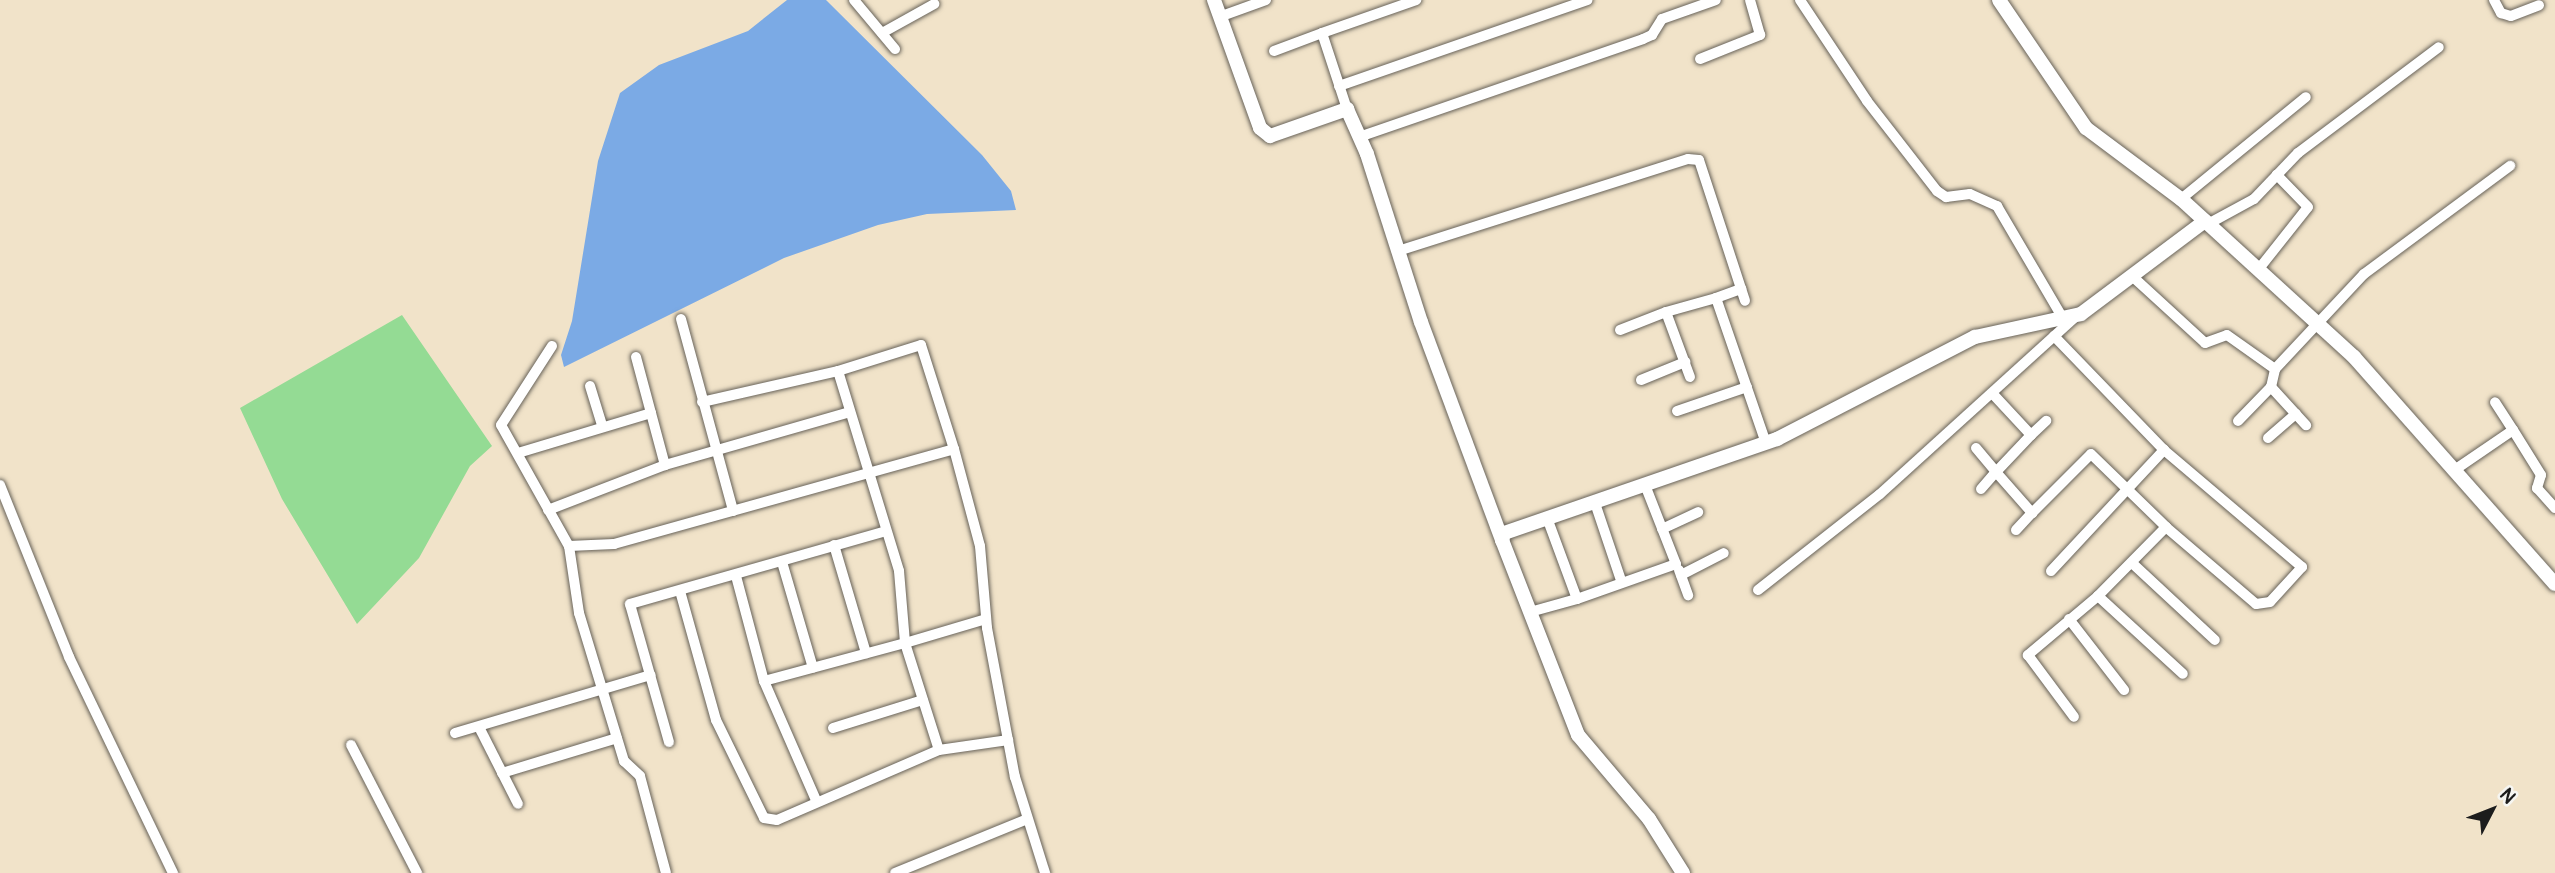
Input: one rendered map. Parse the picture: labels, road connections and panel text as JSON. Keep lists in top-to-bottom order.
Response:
{
  "north": "top right"
}
